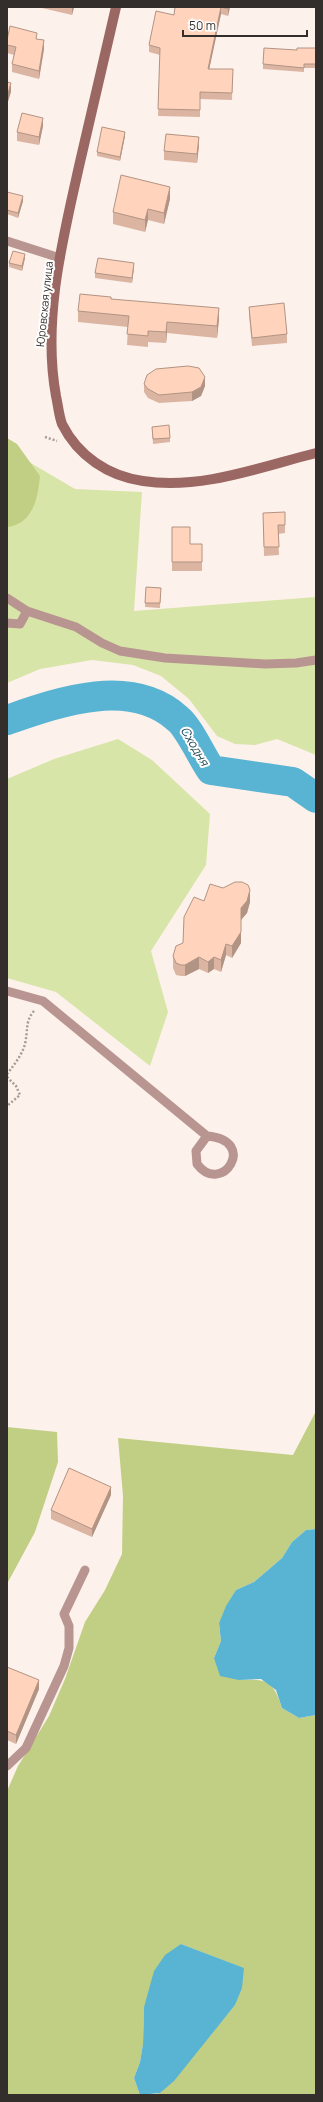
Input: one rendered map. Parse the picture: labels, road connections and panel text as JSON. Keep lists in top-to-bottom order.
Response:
{
  "streets": {
    "street": ["Юровская улица"]
  },
  "water": ["Сходня"],
  "scale_bar": "50 m"
}
